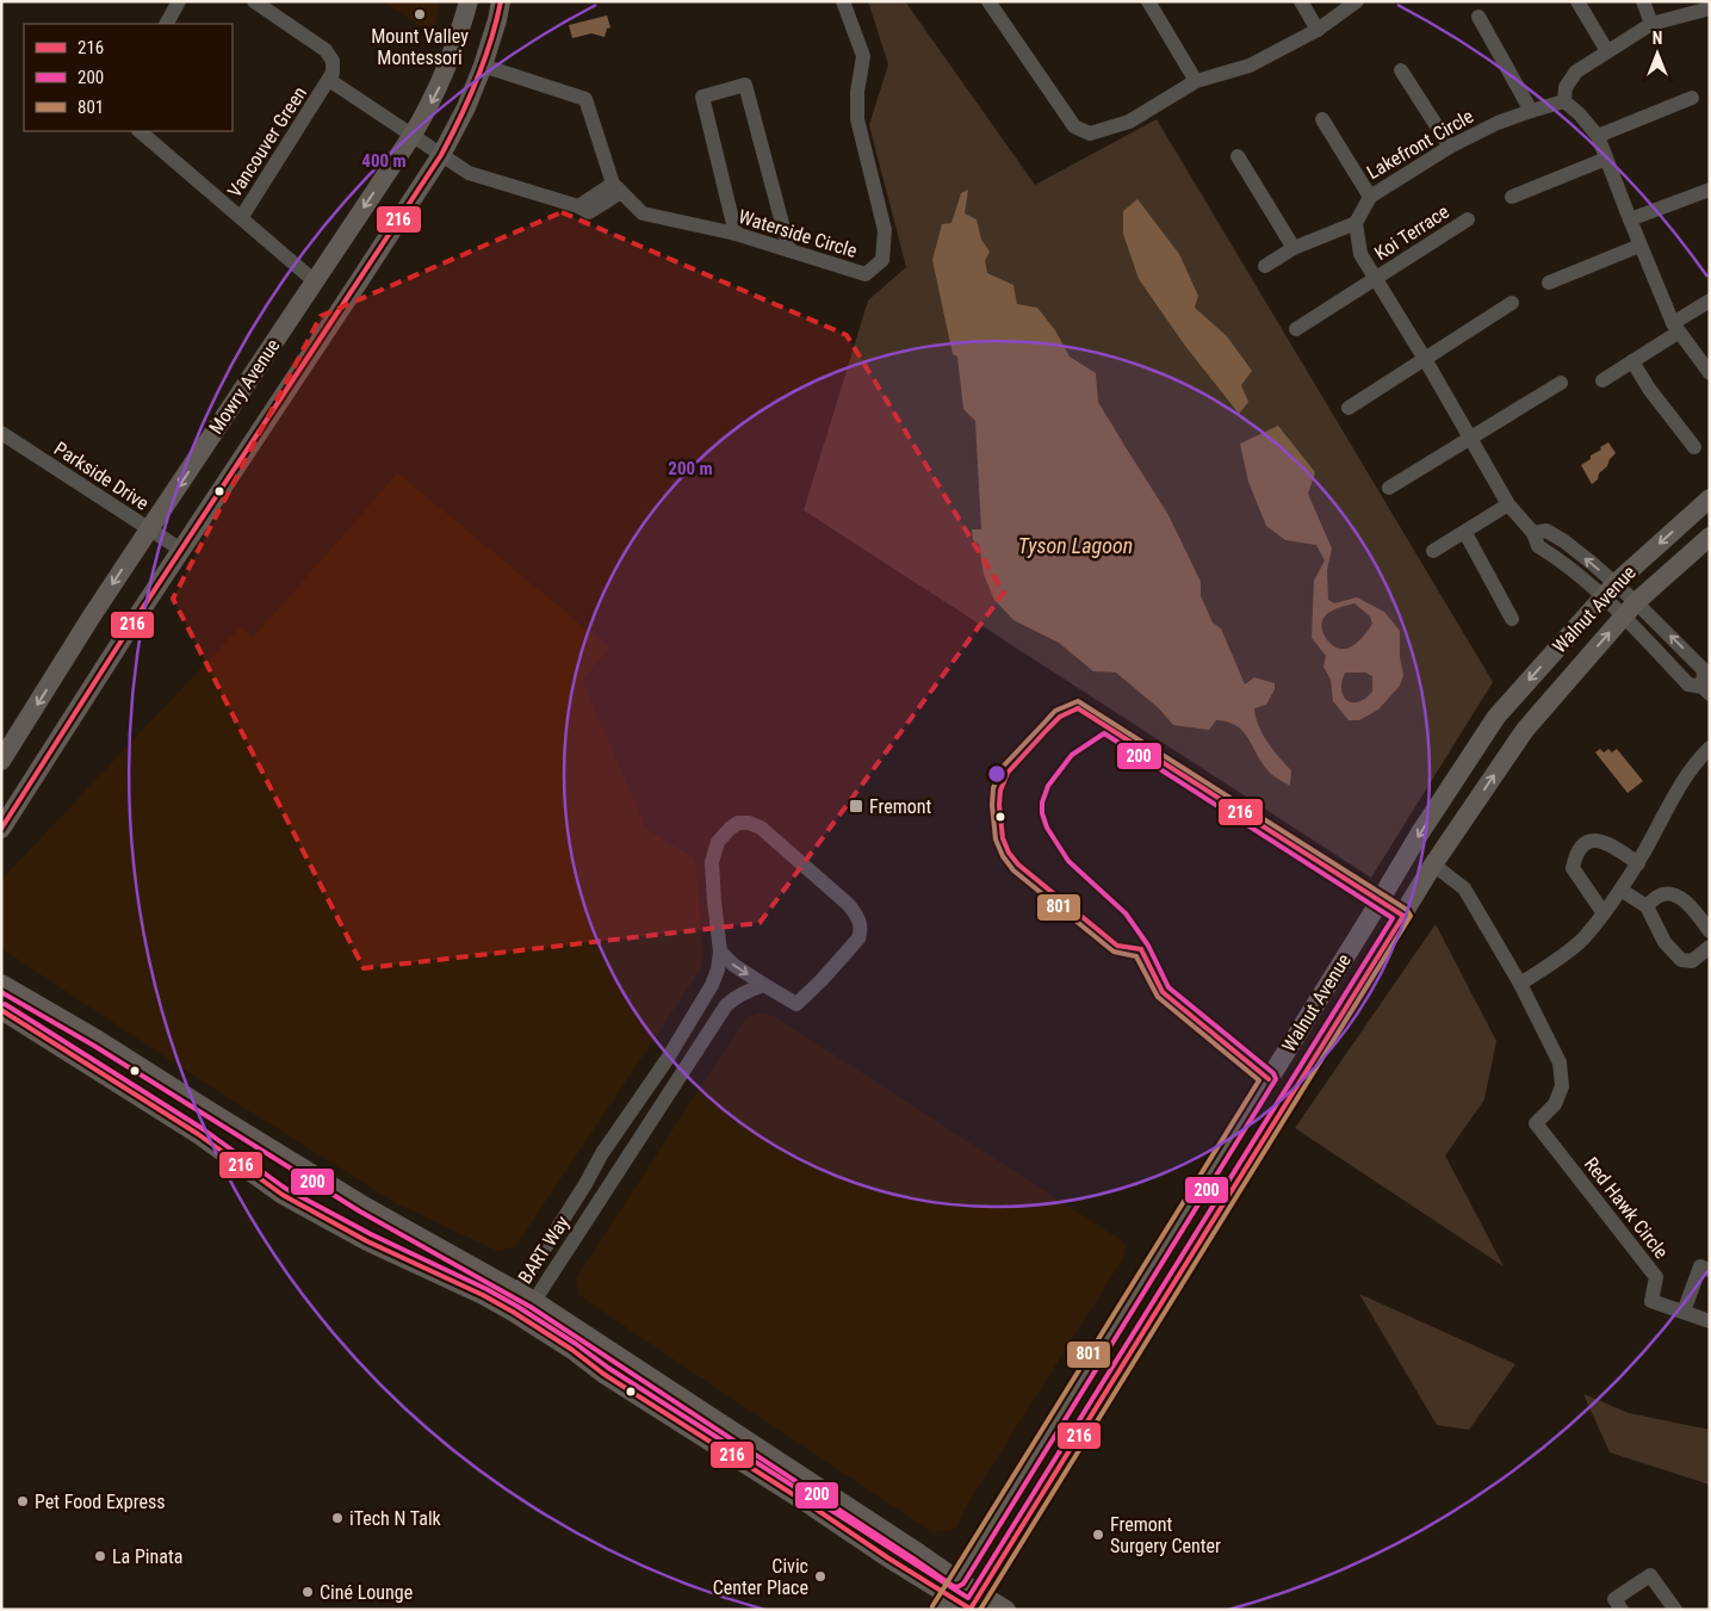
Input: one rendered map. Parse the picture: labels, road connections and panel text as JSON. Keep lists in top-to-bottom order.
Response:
{
  "streets": {
    "main road": ["Mowry Avenue", "Walnut Avenue"],
    "street": [
      "Vancouver Green",
      "Lakefront Circle",
      "Koi Terrace",
      "Waterside Circle",
      "Parkside Drive",
      "Red Hawk Circle",
      "BART Way"
    ]
  },
  "crossings": [
    ["Vancouver Green", "Mowry Avenue"],
    ["Waterside Circle", "Mowry Avenue"],
    ["Mowry Avenue", "Parkside Drive"]
  ],
  "water": ["Tyson Lagoon"],
  "places": {
    "other": [
      "Mount Valley Montessori",
      "Pet Food Express",
      "iTech N Talk",
      "Fremont Surgery Center",
      "La Pinata",
      "Civic Center Place",
      "Ciné Lounge"
    ],
    "transit": ["Fremont"]
  },
  "lines": ["transit line 216", "transit line 801", "transit line 200"],
  "legend": ["216", "200", "801"],
  "north": "top",
  "rings": ["400 m", "200 m"]
}
